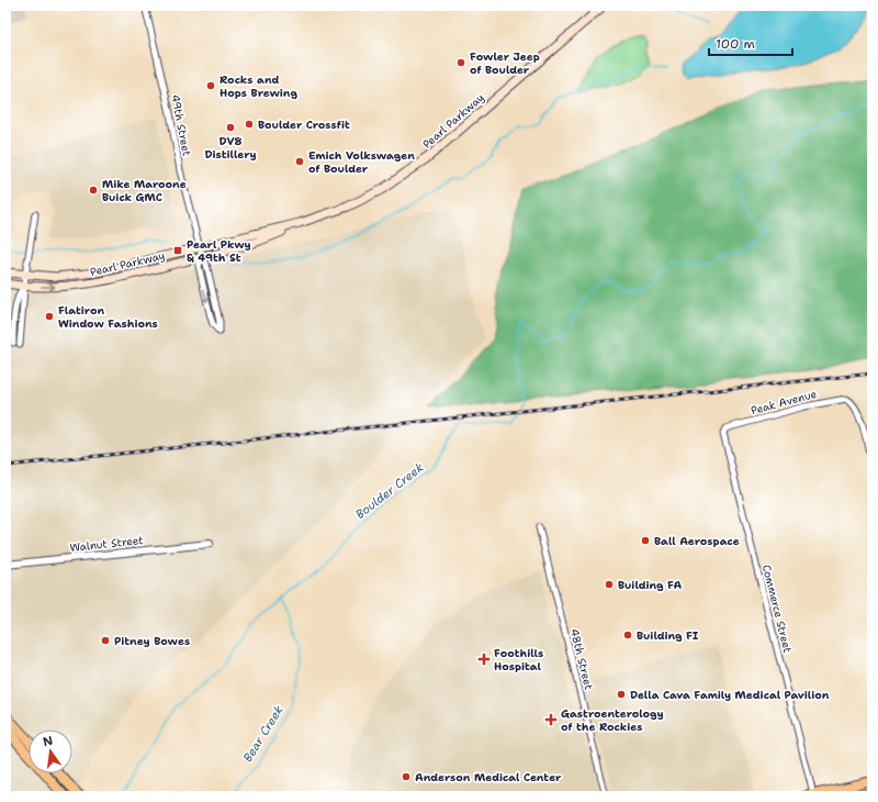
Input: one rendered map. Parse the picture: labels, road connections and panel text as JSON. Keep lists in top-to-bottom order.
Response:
{
  "streets": {
    "main road": ["Pearl Parkway"],
    "street": [
      "49th Street",
      "Peak Avenue",
      "Walnut Street",
      "Commerce Street",
      "48th Street"
    ]
  },
  "crossings": [
    ["Pearl Parkway", "49th Street"],
    ["Peak Avenue", "Commerce Street"]
  ],
  "water": ["Boulder Creek", "Bear Creek"],
  "places": {
    "other": [
      "Fowler Jeep of Boulder",
      "Rocks and Hops Brewing",
      "Boulder Crossfit",
      "DV8 Distillery",
      "Emich Volkswagen of Boulder",
      "Mike Maroone Buick GMC",
      "Flatiron Window Fashions",
      "Ball Aerospace",
      "Building FA",
      "Building FI",
      "Pitney Bowes",
      "Della Cava Family Medical Pavilion",
      "Anderson Medical Center"
    ],
    "transit": ["Pearl Pkwy & 49th St"],
    "health": ["Foothills Hospital", "Gastroenterology of the Rockies"]
  },
  "scale_bar": "100 m",
  "north": "top"
}
